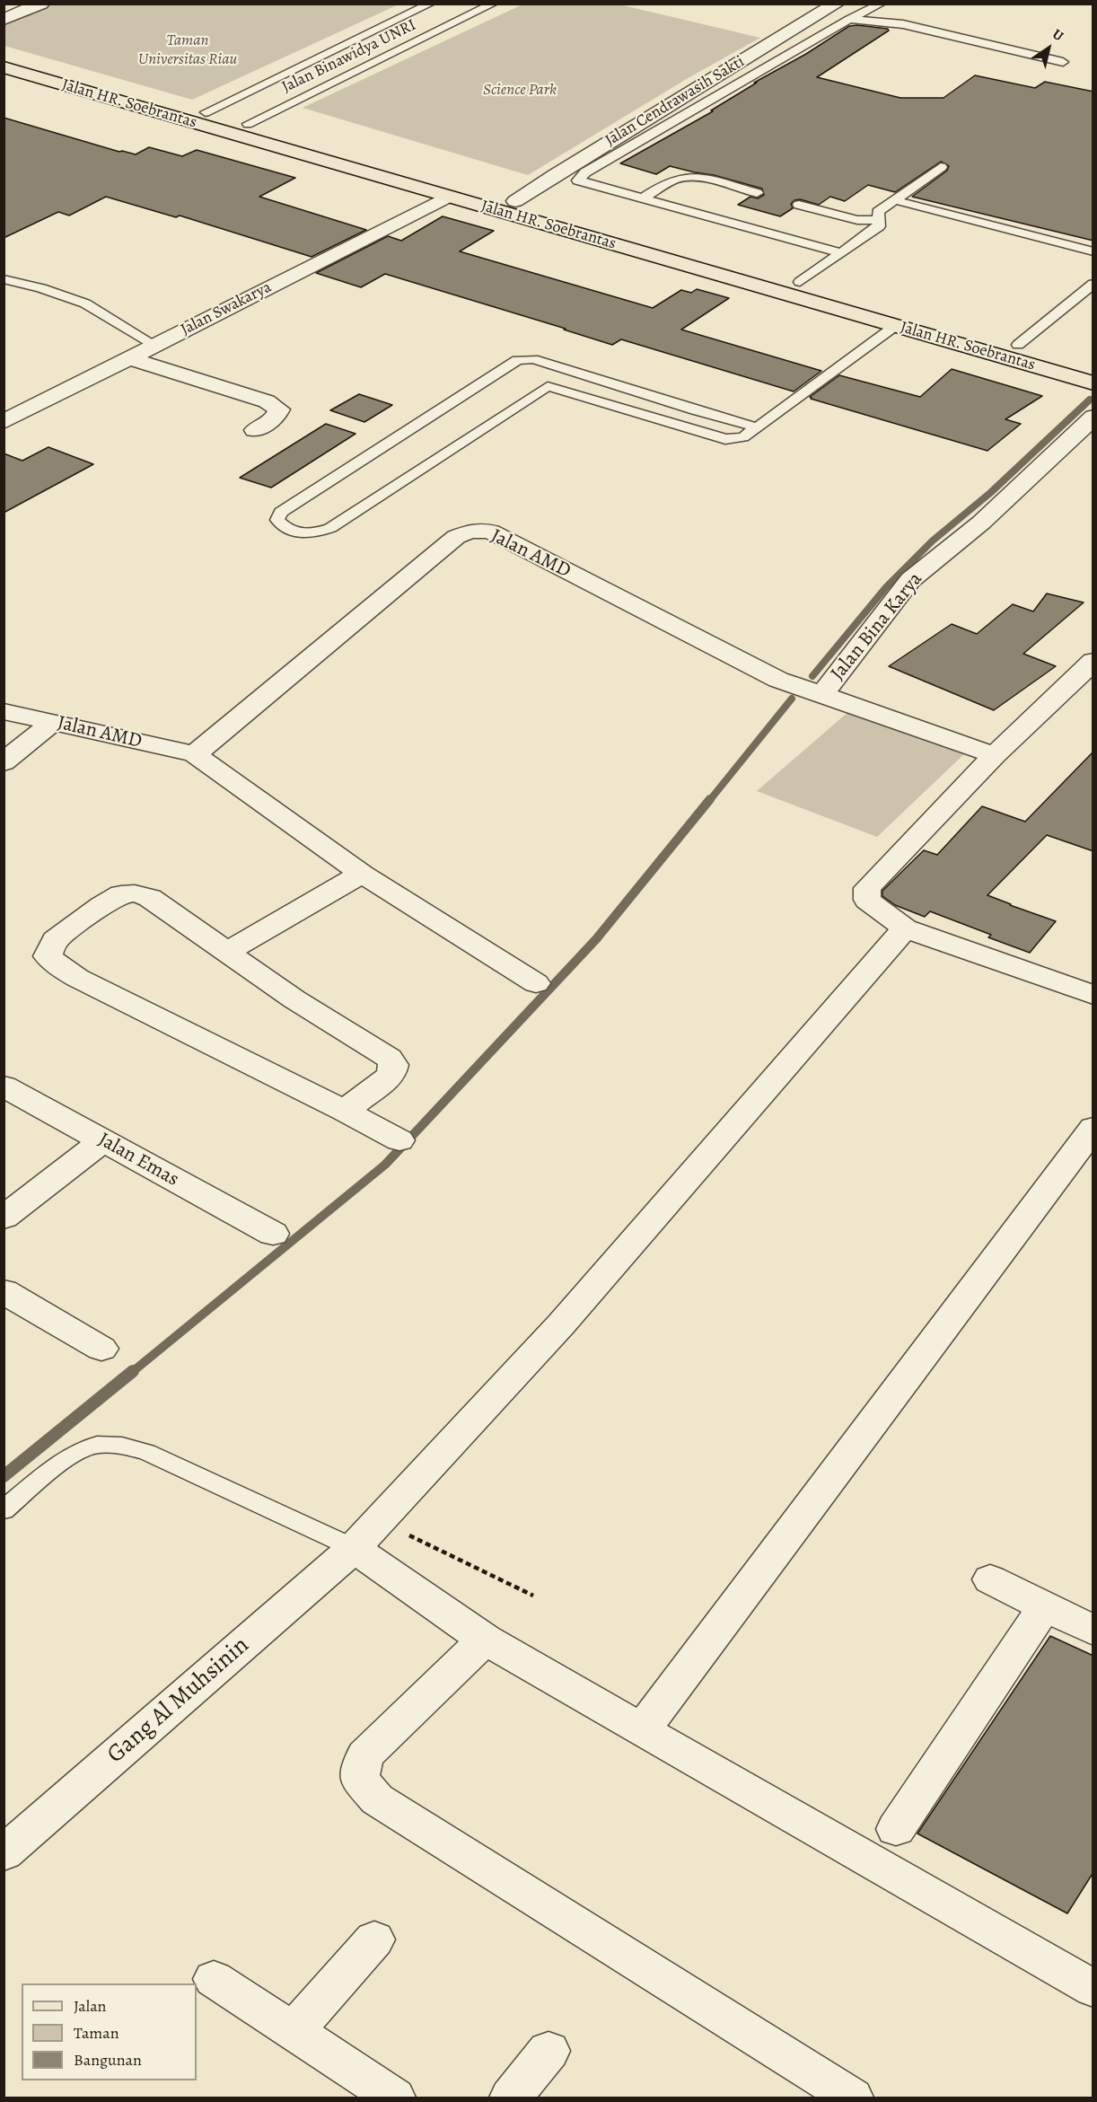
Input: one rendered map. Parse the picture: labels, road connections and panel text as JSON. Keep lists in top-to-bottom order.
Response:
{
  "streets": {
    "main road": ["Jalan HR. Soebrantas"],
    "street": [
      "Jalan Cendrawasih Sakti",
      "Jalan Swakarya",
      "Jalan AMD",
      "Jalan Bina Karya",
      "Jalan Emas",
      "Gang Al Muhsinin"
    ],
    "lane": ["Jalan Binawidya UNRI"]
  },
  "crossings": [
    ["Jalan Binawidya UNRI", "Jalan HR. Soebrantas"],
    ["Jalan Cendrawasih Sakti", "Jalan HR. Soebrantas"],
    ["Jalan HR. Soebrantas", "Jalan Swakarya"],
    ["Jalan AMD", "Jalan Bina Karya"]
  ],
  "parks": ["Taman Universitas Riau", "Science Park"],
  "legend": ["Jalan", "Taman", "Bangunan"],
  "north": "top right"
}
